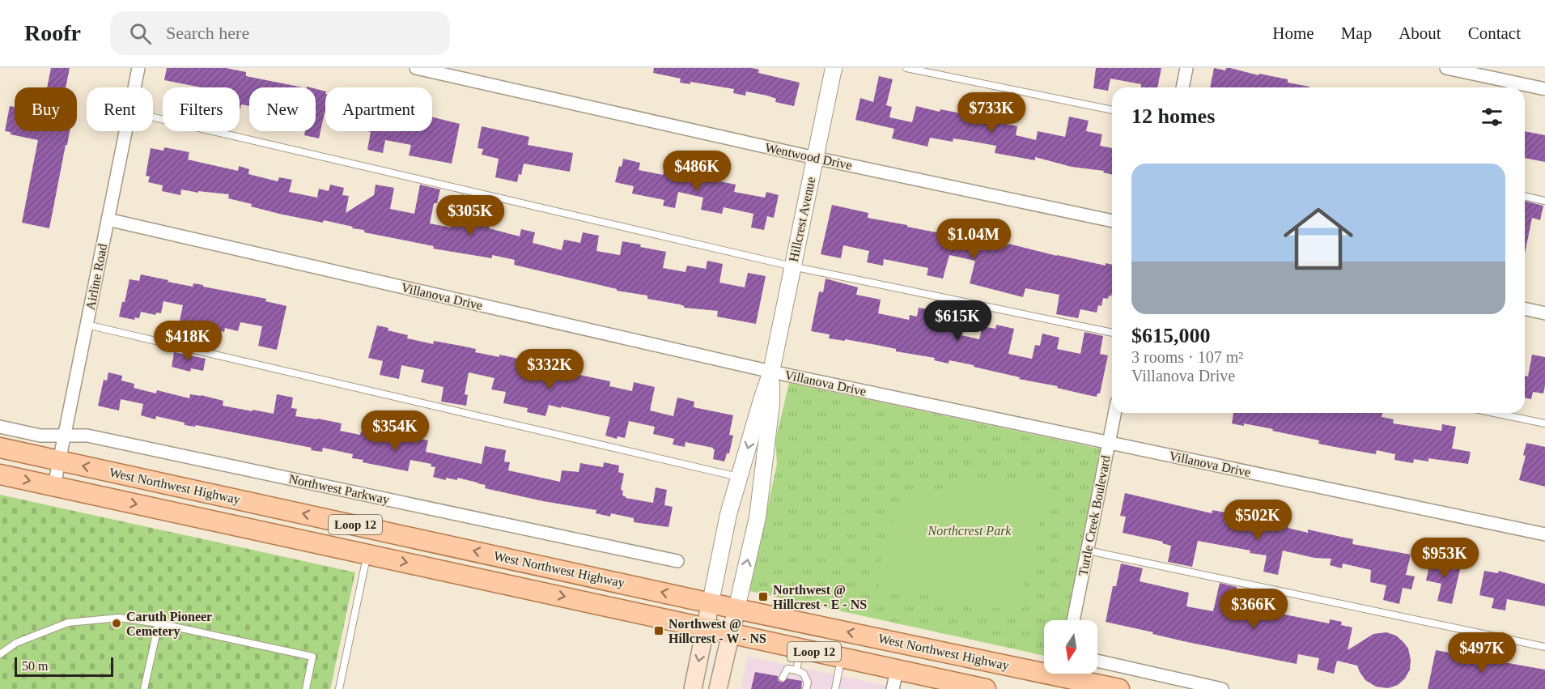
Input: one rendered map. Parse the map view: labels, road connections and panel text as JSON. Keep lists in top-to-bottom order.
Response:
{
  "streets": {
    "main road": ["West Northwest Highway", "Loop 12"],
    "street": [
      "Wentwood Drive",
      "Hillcrest Avenue",
      "Airline Road",
      "Villanova Drive",
      "Northwest Parkway",
      "Turtle Creek Boulevard"
    ]
  },
  "crossings": [
    ["Wentwood Drive", "Hillcrest Avenue"],
    ["Hillcrest Avenue", "Villanova Drive"],
    ["Hillcrest Avenue", "West Northwest Highway"],
    ["Airline Road", "Villanova Drive"],
    ["Airline Road", "West Northwest Highway"],
    ["Airline Road", "Northwest Parkway"],
    ["Villanova Drive", "Turtle Creek Boulevard"]
  ],
  "parks": ["Northcrest Park"],
  "places": {
    "transit": ["Northwest @ Hillcrest - E - NS", "Northwest @ Hillcrest - W - NS"],
    "other": ["Caruth Pioneer Cemetery"]
  },
  "scale_bar": "50 m",
  "north": "bottom",
  "page": {
    "header": "Roofr",
    "search": "Search here",
    "nav": [
      "Home",
      "Map",
      "About",
      "Contact"
    ],
    "chip": [
      "Buy",
      "Rent",
      "Filters",
      "New",
      "Apartment"
    ],
    "heading": "12 homes",
    "price": [
      "$733K",
      "$486K",
      "$305K",
      "$1.04M",
      "$615K",
      "$418K",
      "$332K",
      "$354K",
      "$502K",
      "$953K",
      "$366K",
      "$497K"
    ],
    "list": [
      {
        "name": "$615,000",
        "note": "3 rooms · 107 m² · Villanova Drive"
      }
    ],
    "scale": "50 m"
  }
}
